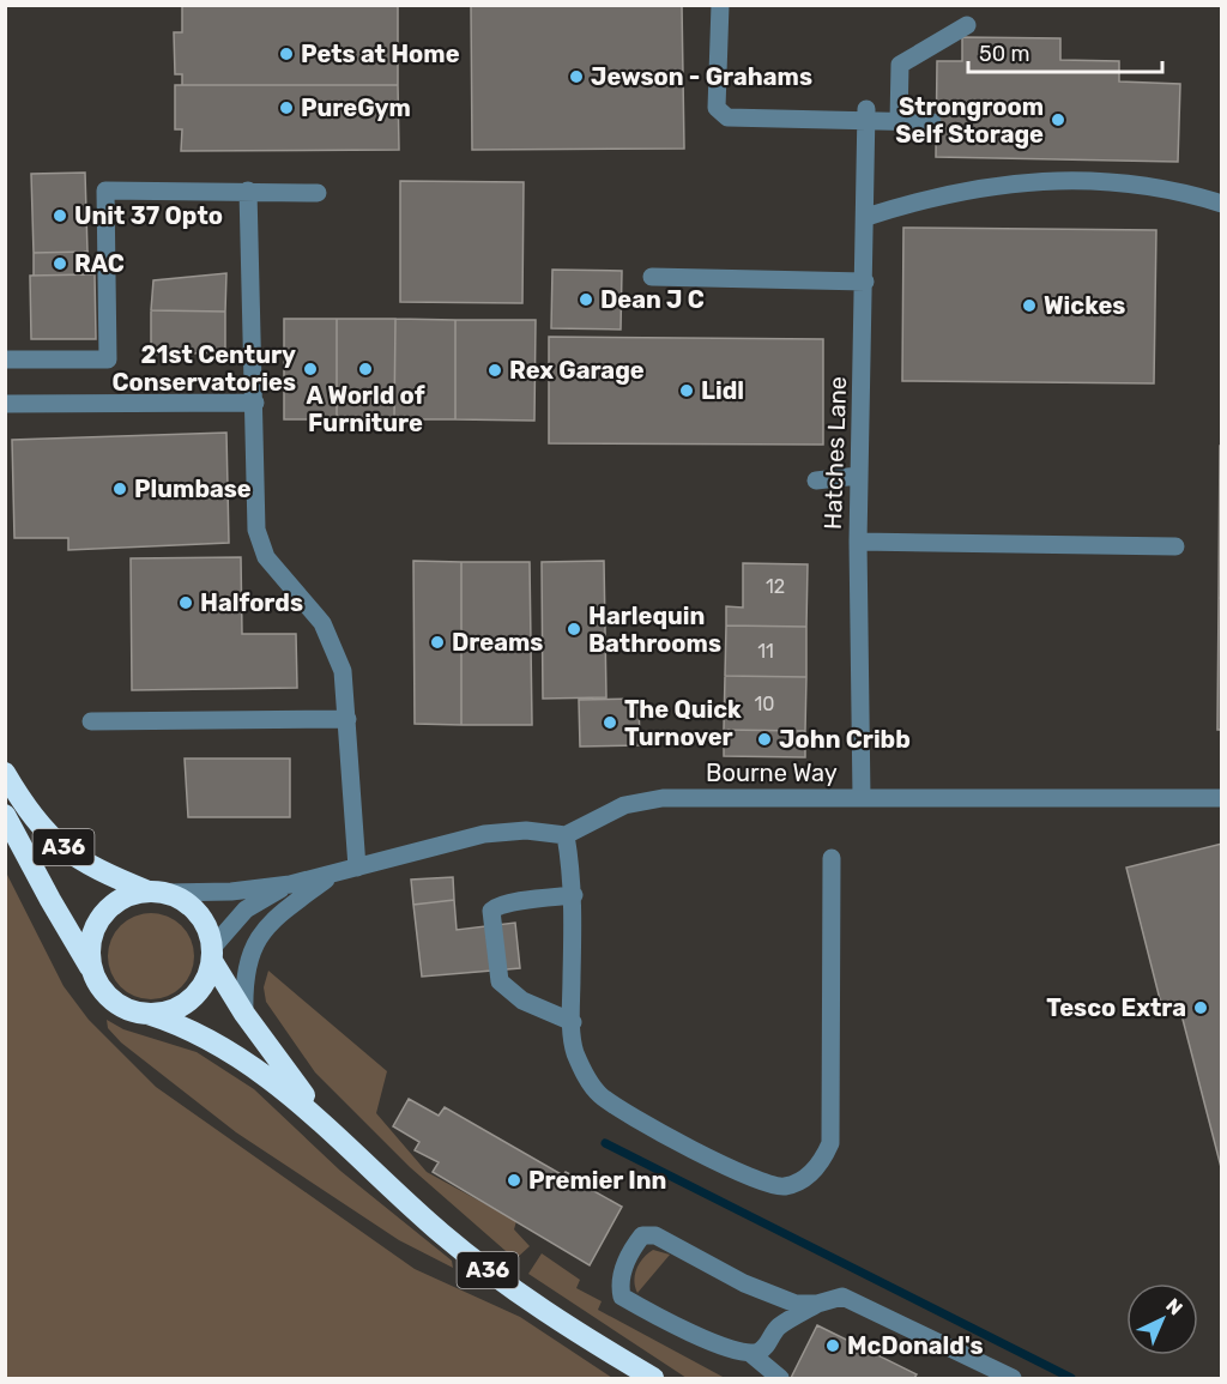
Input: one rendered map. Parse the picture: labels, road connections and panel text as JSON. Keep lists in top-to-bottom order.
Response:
{
  "streets": {
    "highway": ["A36"],
    "street": ["Hatches Lane", "Bourne Way"]
  },
  "crossings": [
    ["Hatches Lane", "Bourne Way"]
  ],
  "places": [
    "Pets at Home",
    "Jewson - Grahams",
    "PureGym",
    "Strongroom Self Storage",
    "Unit 37 Opto",
    "RAC",
    "Dean J C",
    "Wickes",
    "21st Century Conservatories",
    "A World of Furniture",
    "Rex Garage",
    "Lidl",
    "Plumbase",
    "Halfords",
    "Harlequin Bathrooms",
    "Dreams",
    "The Quick Turnover",
    "John Cribb",
    "Tesco Extra",
    "Premier Inn",
    "McDonald's"
  ],
  "house_numbers": ["12", "11", "10"],
  "scale_bar": "50 m",
  "north": "top right"
}
